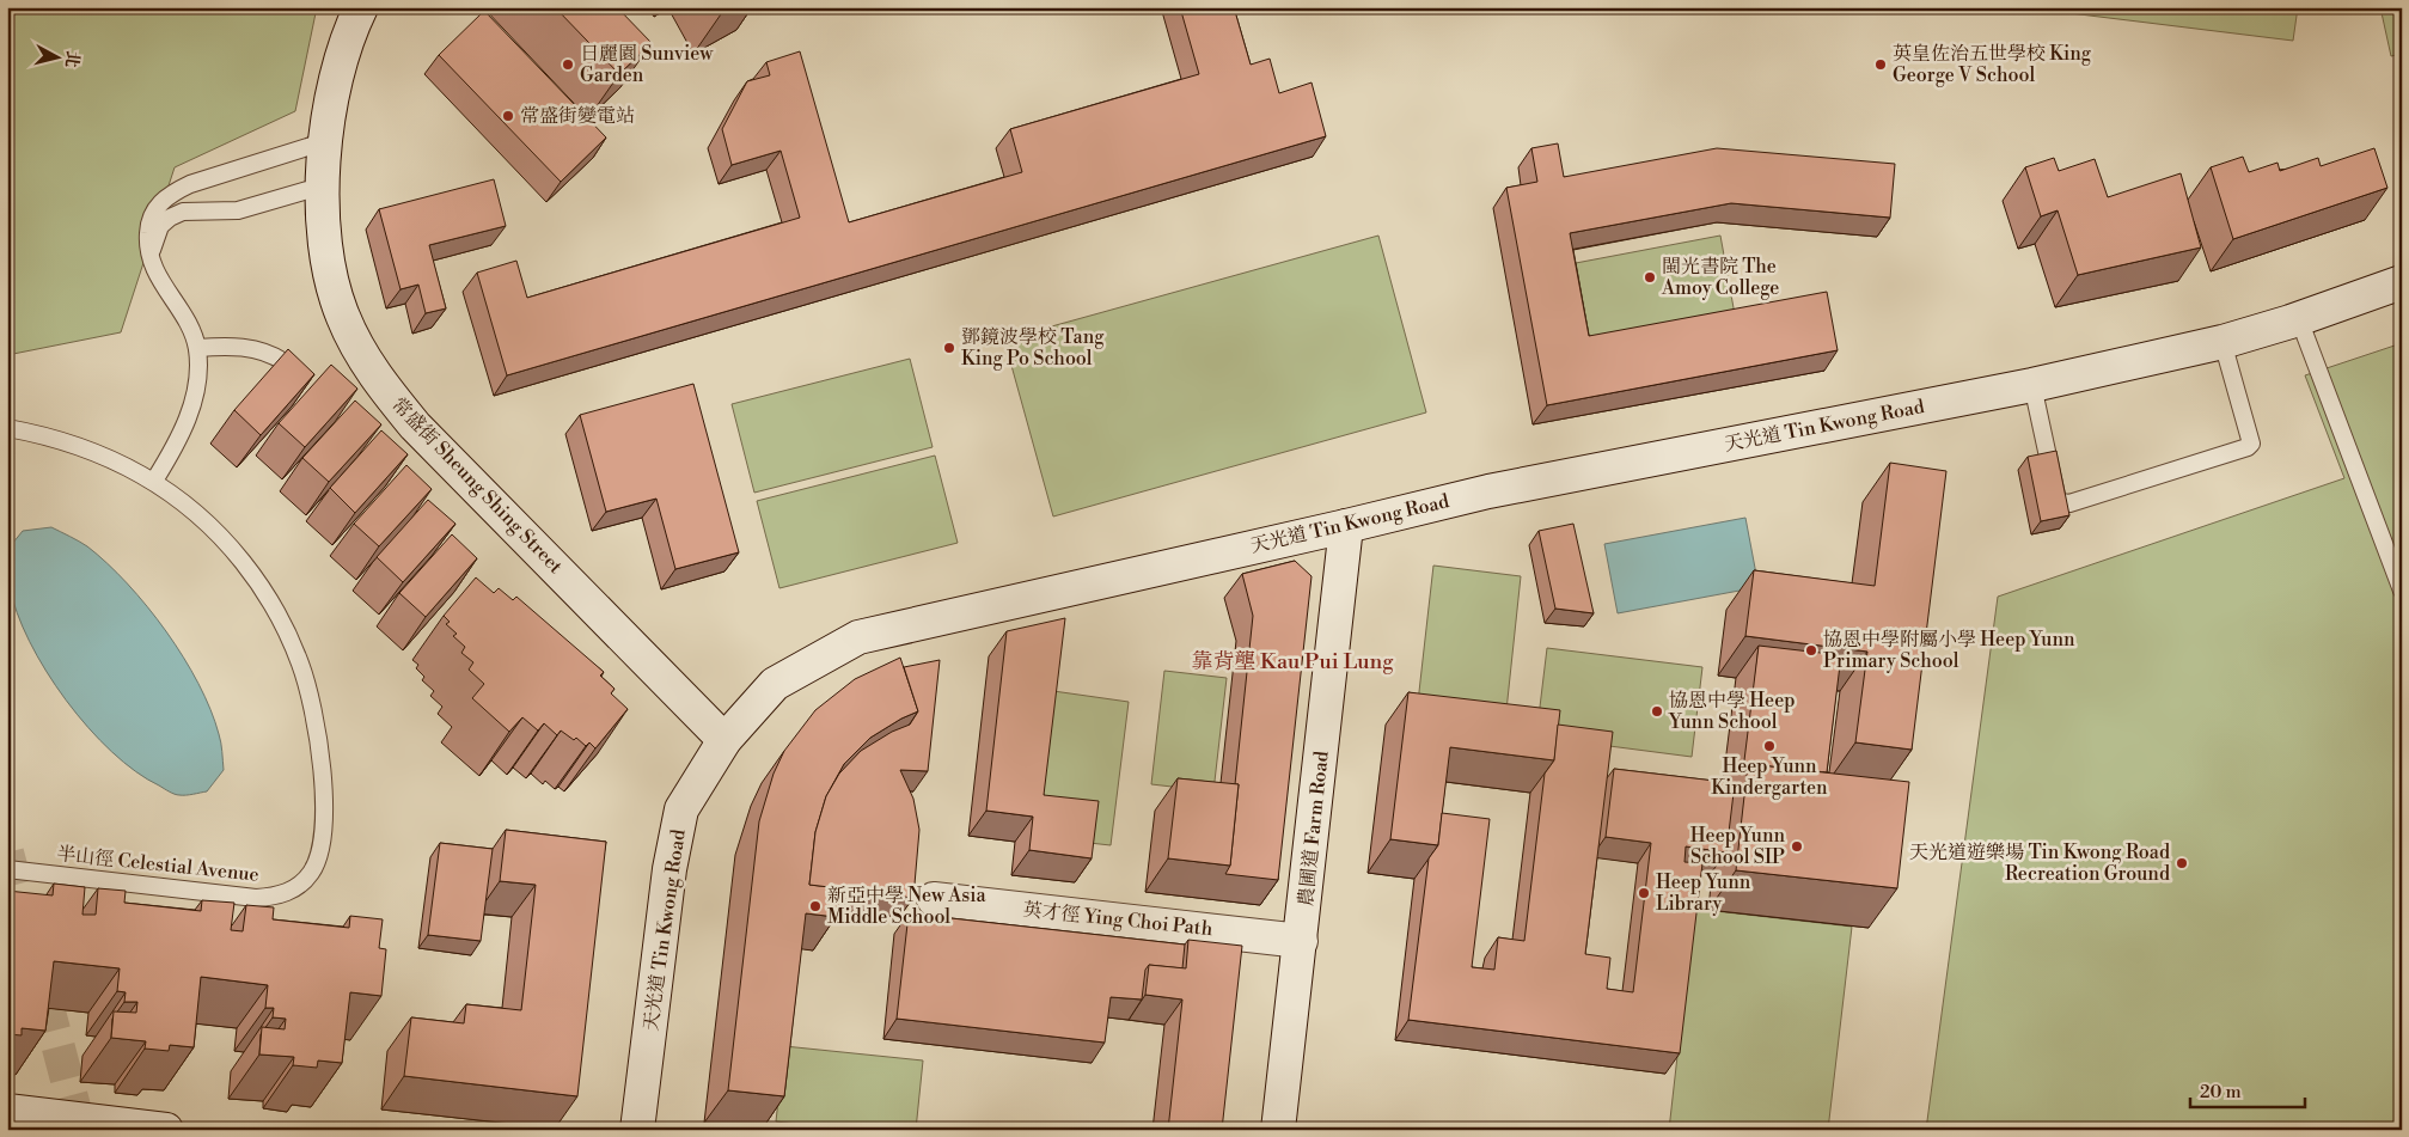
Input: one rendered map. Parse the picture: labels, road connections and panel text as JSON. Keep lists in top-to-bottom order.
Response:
{
  "streets": {
    "street": [
      "天光道 Tin Kwong Road",
      "常盛街 Sheung Shing Street",
      "農圃道 Farm Road",
      "英才徑 Ying Choi Path"
    ],
    "lane": ["半山徑 Celestial Avenue"]
  },
  "crossings": [
    ["天光道 Tin Kwong Road", "常盛街 Sheung Shing Street"],
    ["天光道 Tin Kwong Road", "農圃道 Farm Road"],
    ["農圃道 Farm Road", "英才徑 Ying Choi Path"]
  ],
  "districts": ["靠背壟 Kau Pui Lung"],
  "places": [
    "日麗園 Sunview Garden",
    "英皇佐治五世學校 King George V School",
    "常盛街變電站",
    "閩光書院 The Amoy College",
    "鄧鏡波學校 Tang King Po School",
    "協恩中學附屬小學 Heep Yunn Primary School",
    "協恩中學 Heep Yunn School",
    "Heep Yunn Kindergarten",
    "Heep Yunn School SIP",
    "天光道遊樂場 Tin Kwong Road Recreation Ground",
    "Heep Yunn Library",
    "新亞中學 New Asia Middle School"
  ],
  "scale_bar": "20 m",
  "north": "right"
}
